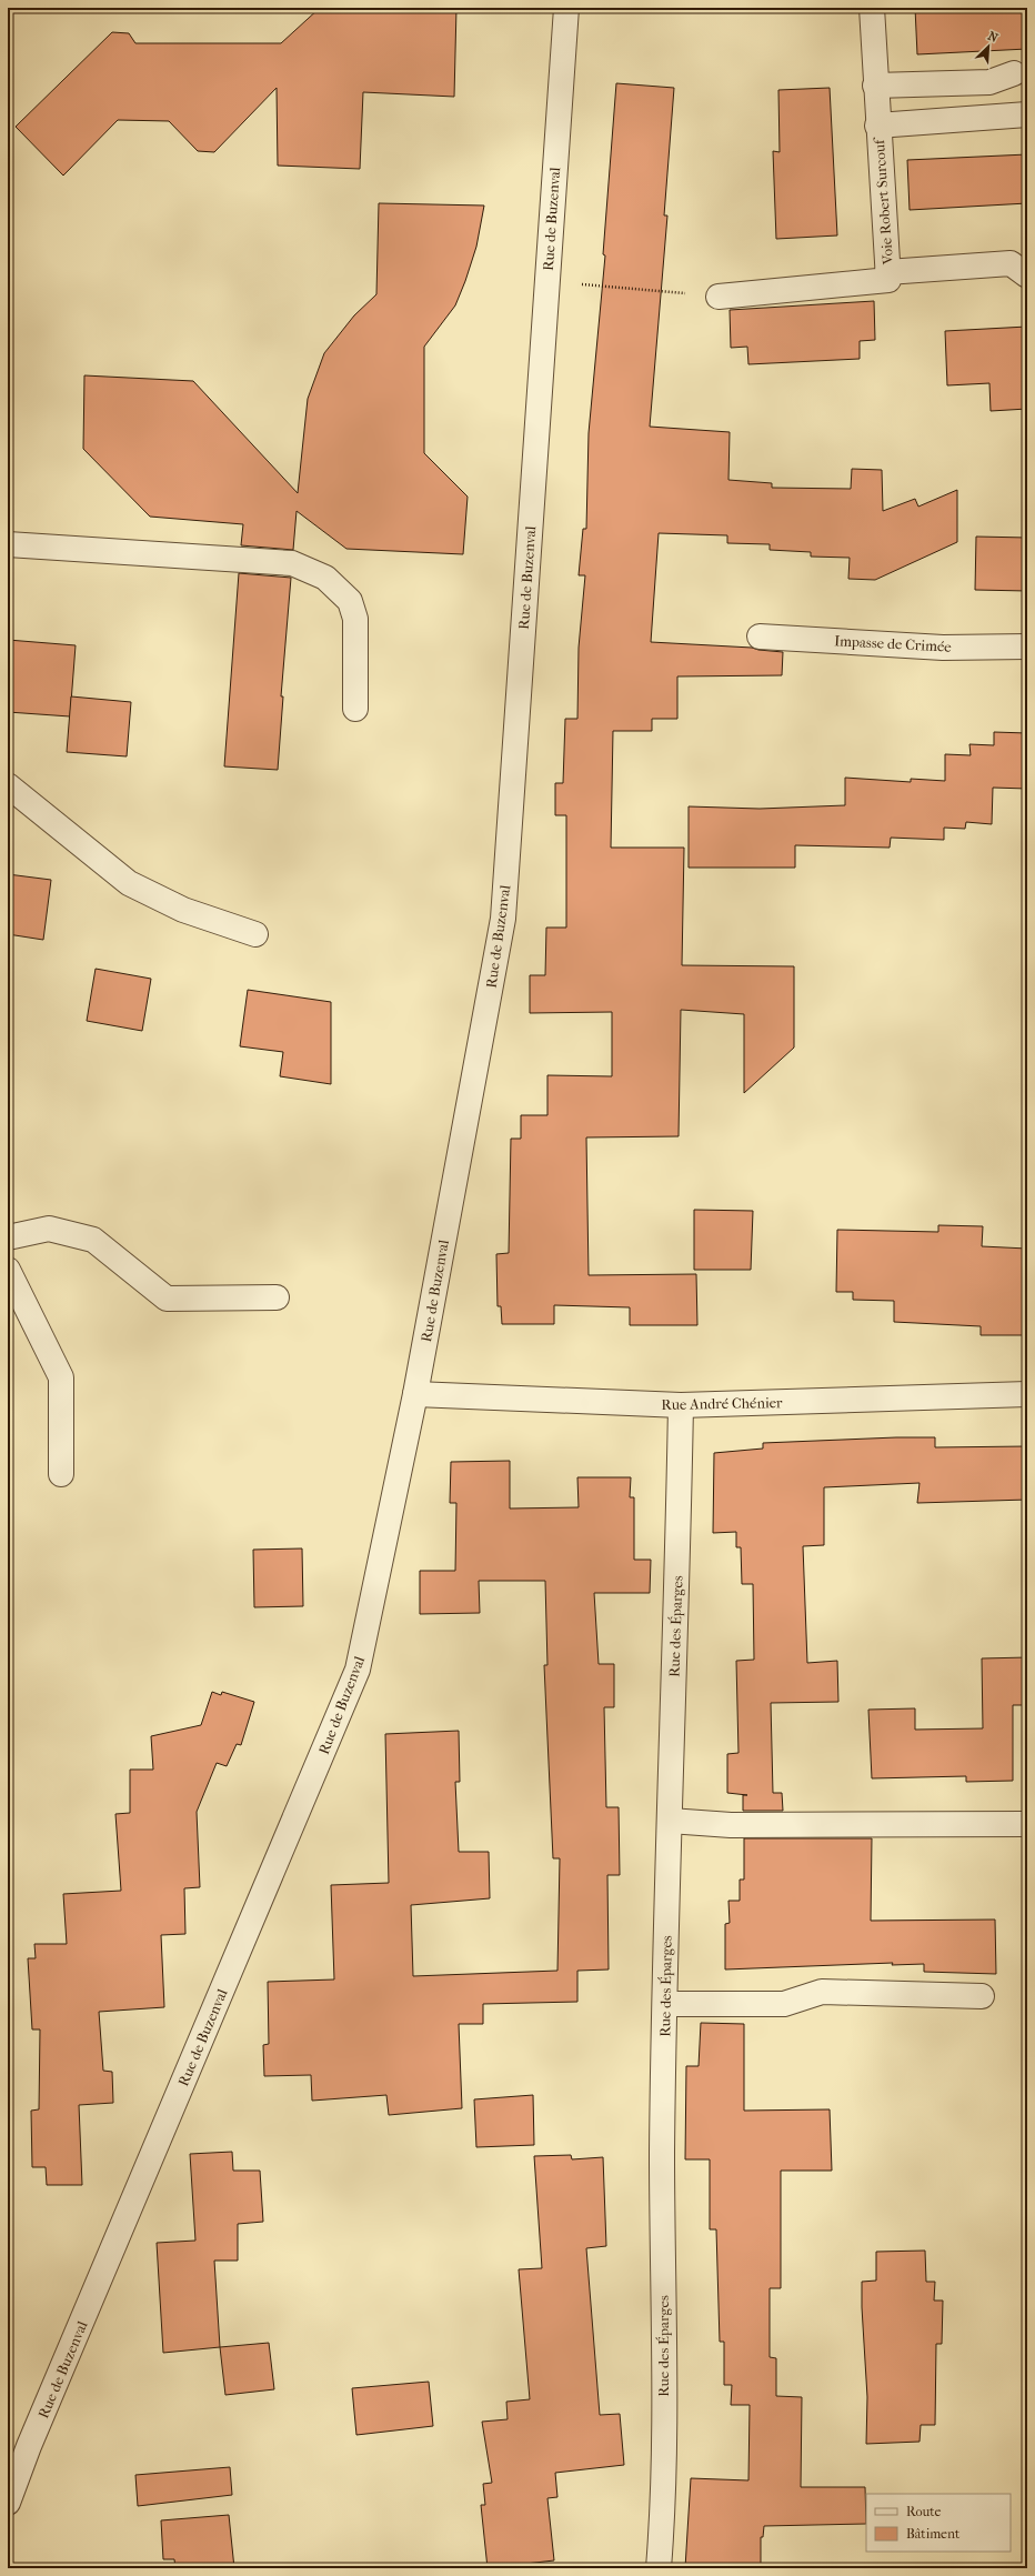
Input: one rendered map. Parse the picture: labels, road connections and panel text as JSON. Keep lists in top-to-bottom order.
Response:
{
  "streets": {
    "street": [
      "Voie Robert Surcouf",
      "Rue de Buzenval",
      "Impasse de Crimée",
      "Rue André Chénier",
      "Rue des Éparges"
    ]
  },
  "crossings": [
    ["Rue de Buzenval", "Rue André Chénier"],
    ["Rue André Chénier", "Rue des Éparges"]
  ],
  "legend": ["Route", "Bâtiment"],
  "north": "top right"
}
